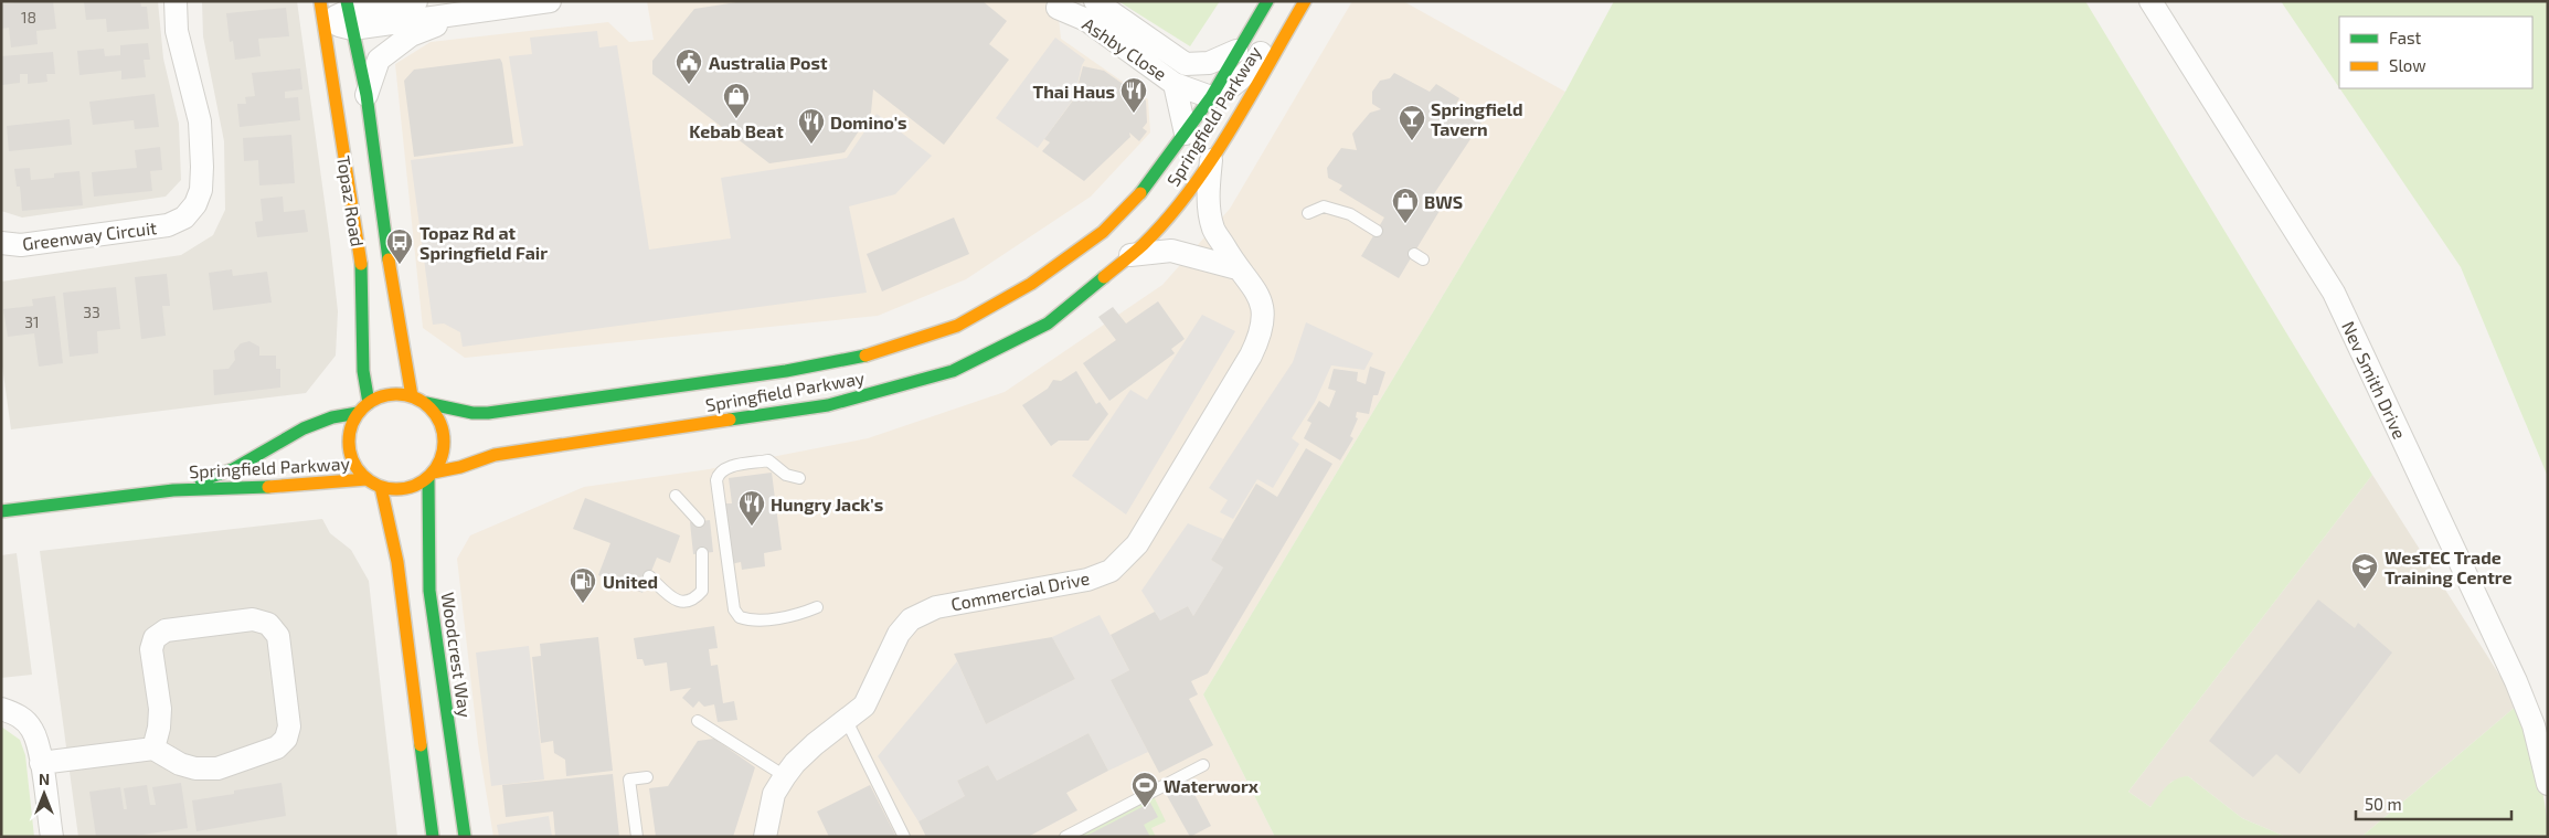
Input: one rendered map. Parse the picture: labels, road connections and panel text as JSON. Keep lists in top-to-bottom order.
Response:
{
  "streets": {
    "main road": ["Springfield Parkway", "Topaz Road", "Woodcrest Way"],
    "street": [
      "Ashby Close",
      "Greenway Circuit",
      "Nev Smith Drive",
      "Commercial Drive"
    ]
  },
  "crossings": [
    ["Ashby Close", "Springfield Parkway"],
    ["Springfield Parkway", "Topaz Road"],
    ["Springfield Parkway", "Commercial Drive"],
    ["Springfield Parkway", "Woodcrest Way"],
    ["Topaz Road", "Woodcrest Way"]
  ],
  "places": {
    "public building": ["Australia Post"],
    "restaurant": ["Thai Haus", "Domino's", "Hungry Jack's"],
    "shop": ["Kebab Beat", "BWS"],
    "bar": ["Springfield Tavern"],
    "bus stop": ["Topaz Rd at Springfield Fair"],
    "school or university": ["WesTEC Trade Training Centre"],
    "fuel station": ["United"],
    "sports": ["Waterworx"]
  },
  "house_numbers": ["18", "33", "31"],
  "legend": ["Fast", "Slow"],
  "scale_bar": "50 m",
  "north": "top"
}
